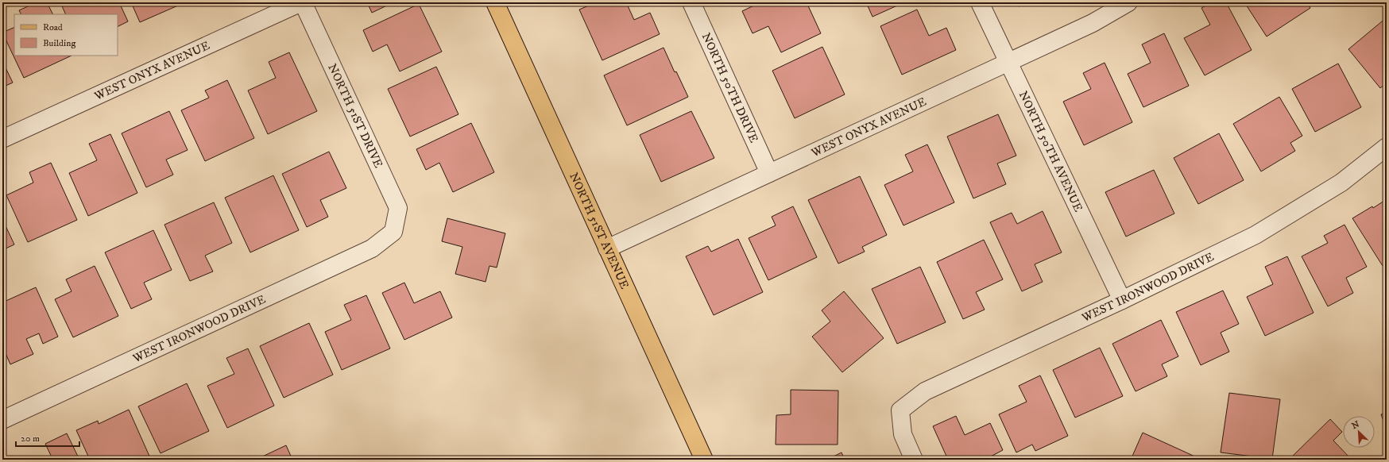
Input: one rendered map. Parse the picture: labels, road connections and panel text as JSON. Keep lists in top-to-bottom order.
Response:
{
  "streets": {
    "main road": ["NORTH 51ST AVENUE"],
    "street": [
      "WEST ONYX AVENUE",
      "NORTH 50TH DRIVE",
      "NORTH 51ST DRIVE",
      "NORTH 50TH AVENUE",
      "WEST IRONWOOD DRIVE"
    ]
  },
  "crossings": [
    ["WEST ONYX AVENUE", "NORTH 50TH DRIVE"],
    ["WEST ONYX AVENUE", "NORTH 51ST DRIVE"],
    ["WEST ONYX AVENUE", "NORTH 50TH AVENUE"],
    ["WEST ONYX AVENUE", "NORTH 51ST AVENUE"],
    ["NORTH 51ST DRIVE", "WEST IRONWOOD DRIVE"],
    ["NORTH 50TH AVENUE", "WEST IRONWOOD DRIVE"]
  ],
  "legend": ["Road", "Building"],
  "scale_bar": "20 m",
  "north": "top left"
}
